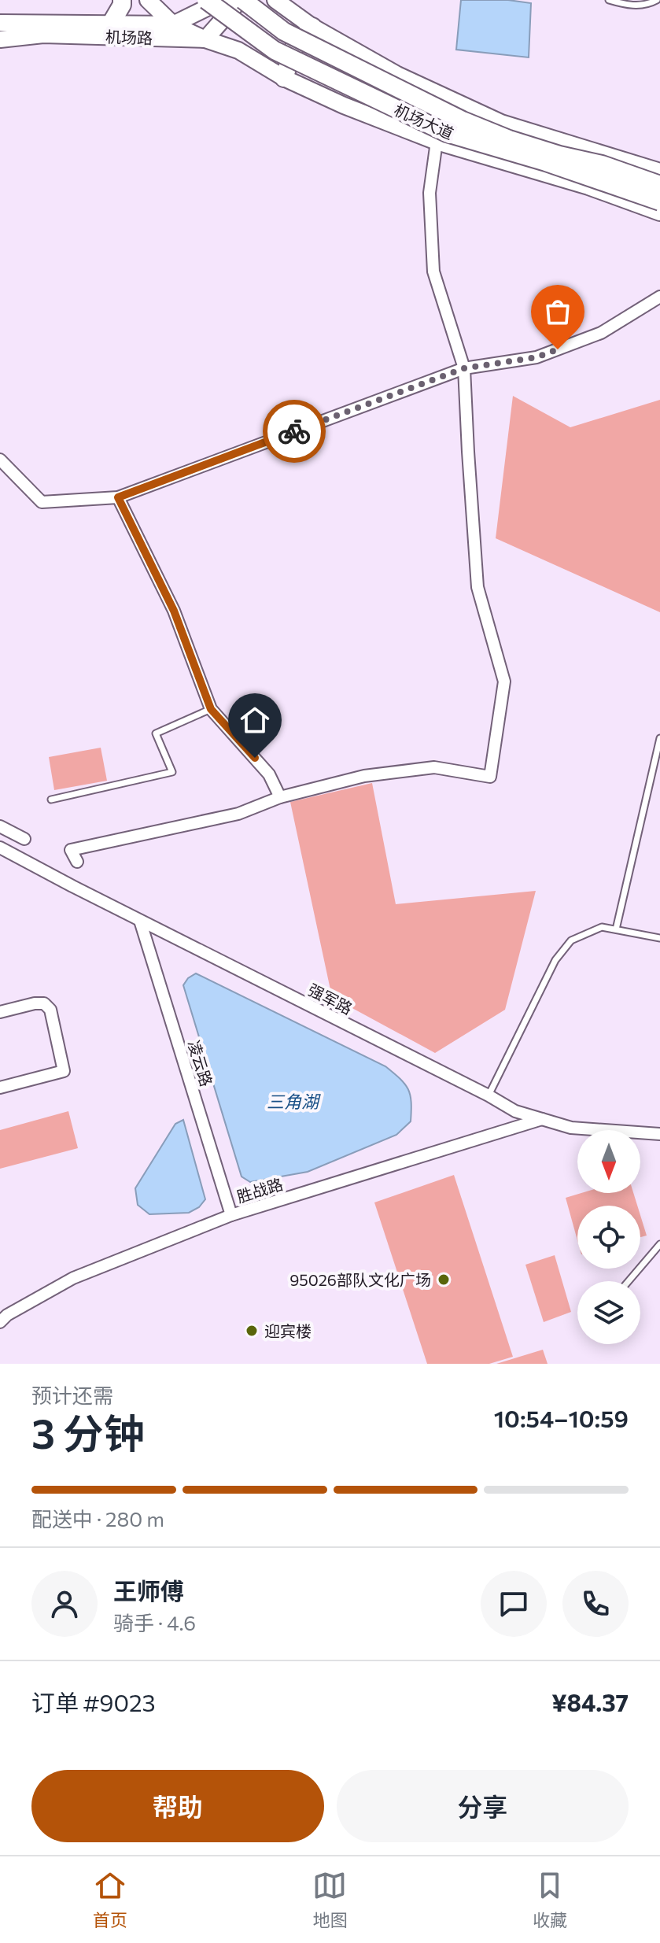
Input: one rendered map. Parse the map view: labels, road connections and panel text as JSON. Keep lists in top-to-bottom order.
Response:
{
  "streets": {
    "main road": ["机场大道"],
    "street": [
      "机场路",
      "强军路",
      "凌云路",
      "胜战路"
    ]
  },
  "crossings": [
    ["强军路", "凌云路"],
    ["强军路", "胜战路"],
    ["凌云路", "胜战路"]
  ],
  "water": ["三角湖"],
  "places": ["95026部队文化广场", "迎宾楼"],
  "north": "bottom",
  "page": {
    "heading": ["3 分钟", "预计还需", "10:54–10:59"],
    "panel": [
      "王师傅",
      "骑手 · 4.6",
      "订单 #9023",
      "¥84.37"
    ],
    "bar": "配送中 · 280 m",
    "buttons": ["帮助", "分享"],
    "tabs": ["首页", "地图", "收藏"]
  }
}
